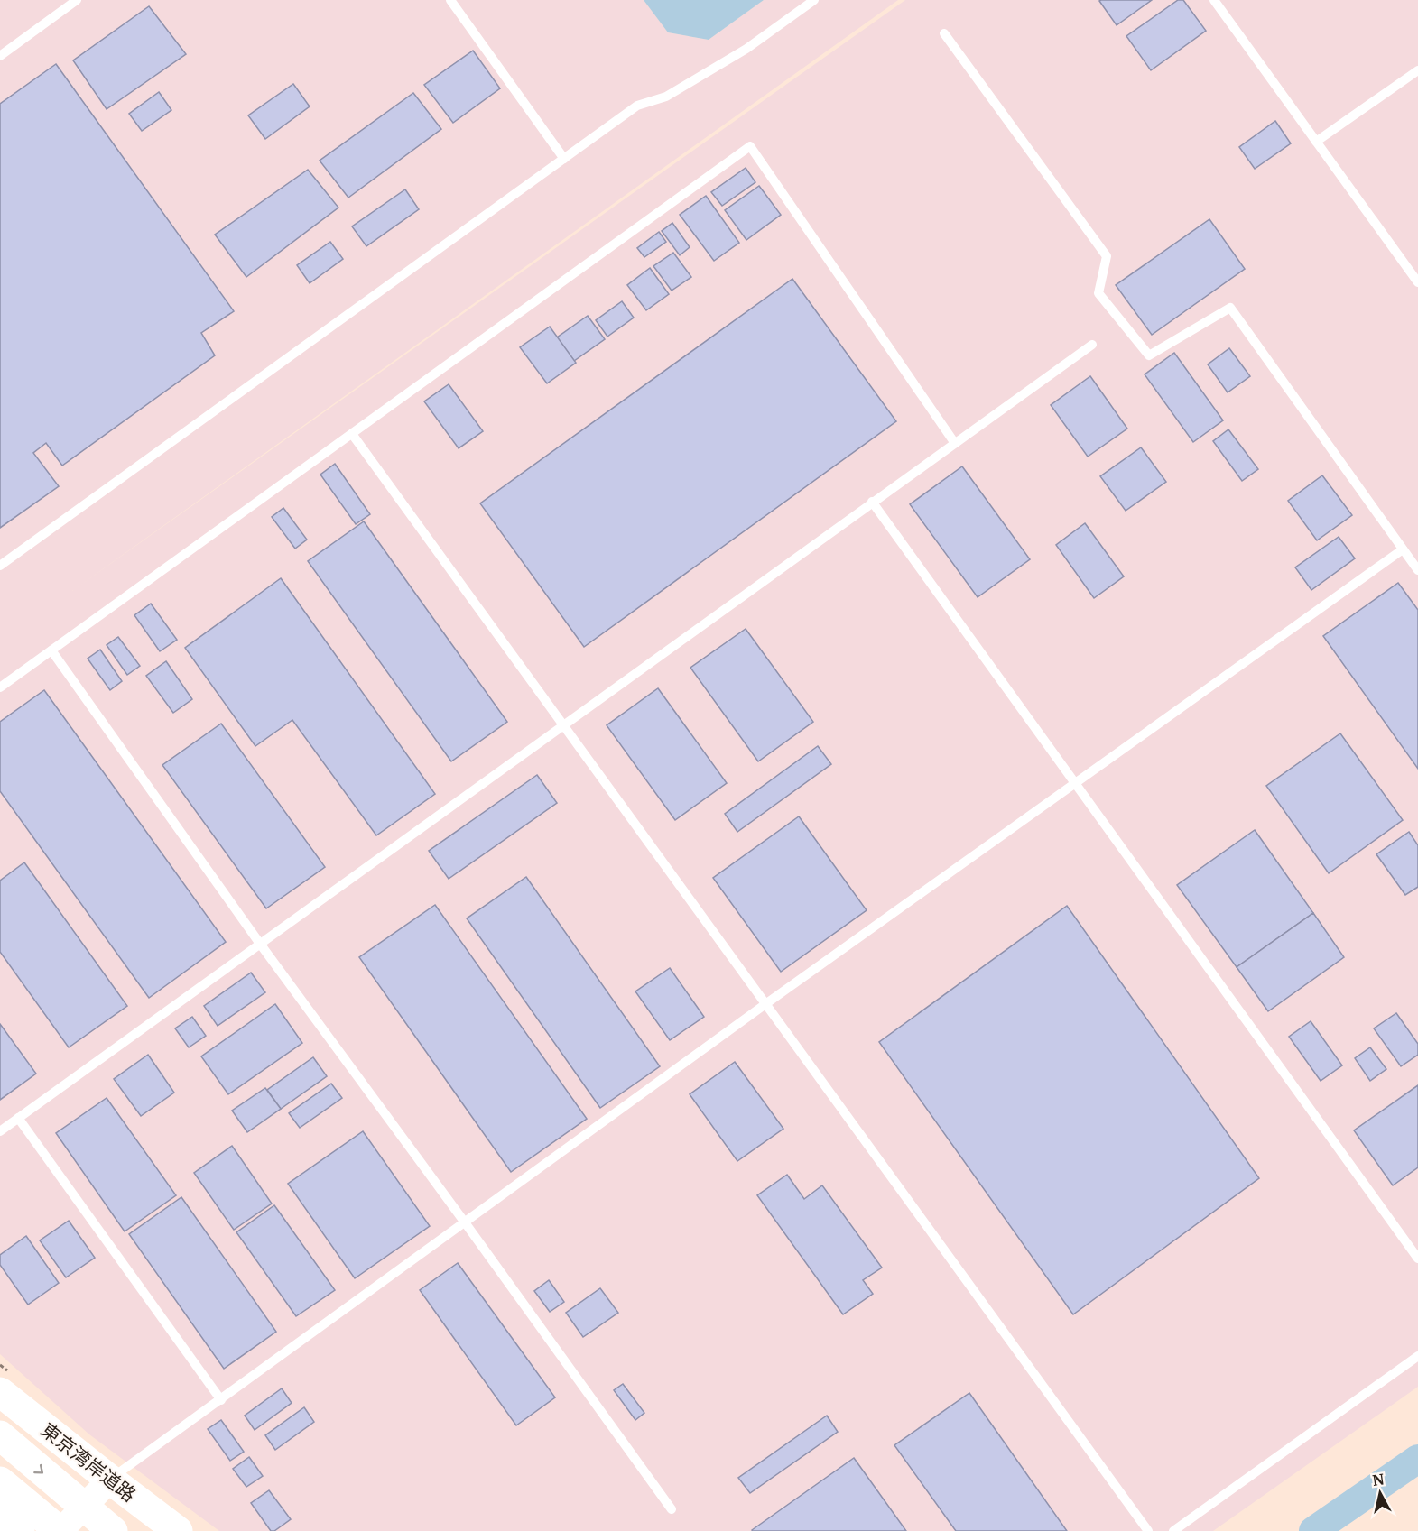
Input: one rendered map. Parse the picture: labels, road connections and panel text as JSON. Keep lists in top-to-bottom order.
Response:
{
  "streets": {
    "highway": ["東京湾岸道路"]
  },
  "north": "top"
}
